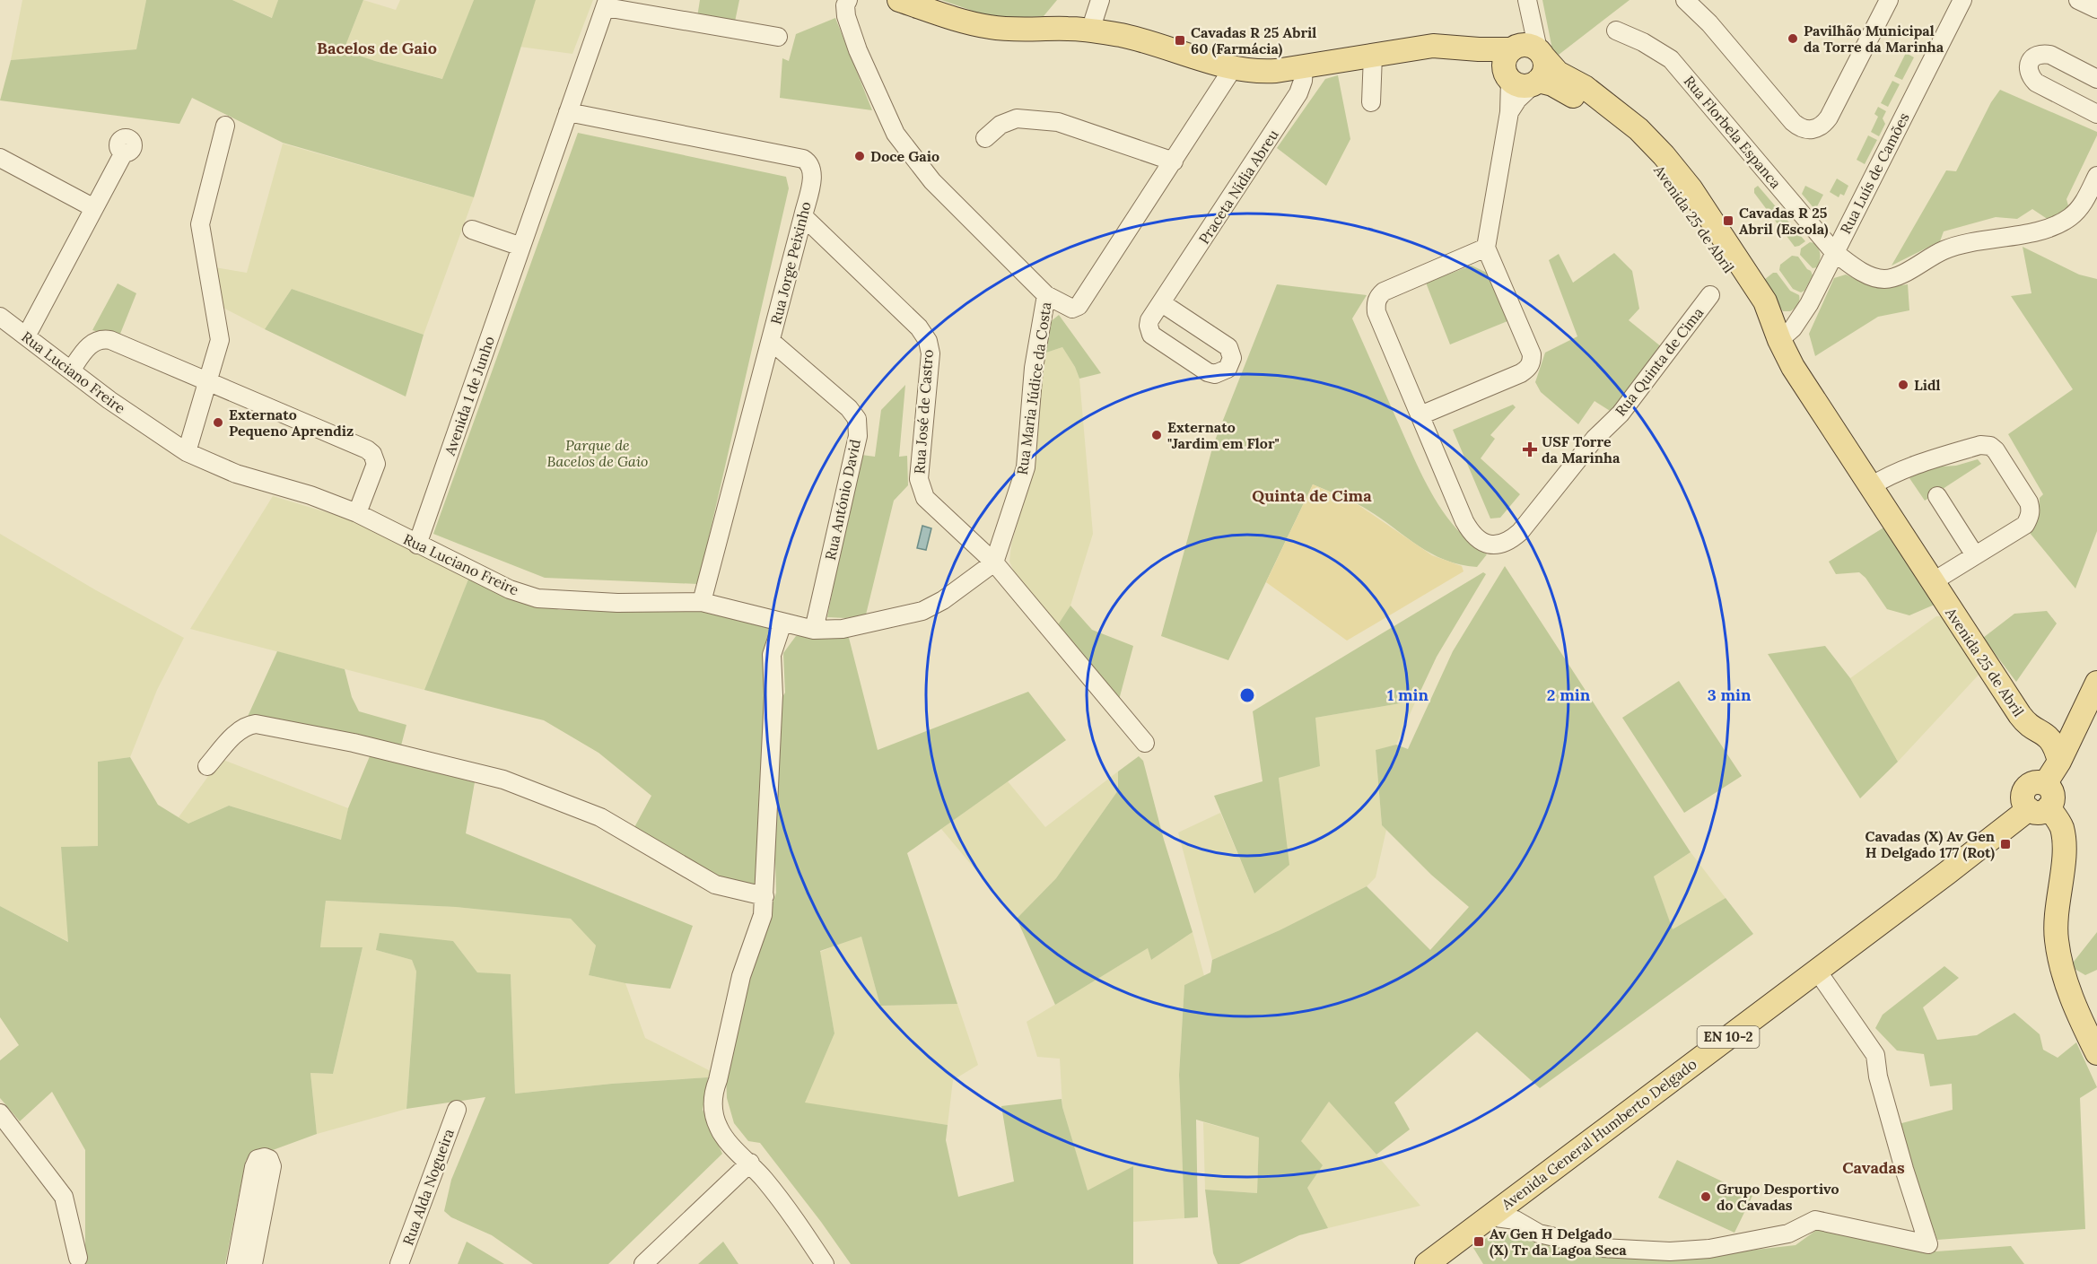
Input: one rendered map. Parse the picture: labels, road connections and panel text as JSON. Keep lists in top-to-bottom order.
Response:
{
  "streets": {
    "main road": ["Avenida 25 de Abril", "EN 10-2", "Avenida General Humberto Delgado"],
    "street": [
      "Rua Florbela Espanca",
      "Rua Luís de Camões",
      "Praceta Nídia Abreu",
      "Rua Jorge Peixinho",
      "Rua Quinta de Cima",
      "Rua Luciano Freire",
      "Rua Maria Júdice da Costa",
      "Avenida 1 de Junho",
      "Rua José de Castro",
      "Rua António David",
      "Rua Alda Nogueira"
    ]
  },
  "crossings": [
    ["Rua Florbela Espanca", "Rua Luís de Camões"],
    ["Rua Luís de Camões", "Avenida 25 de Abril"],
    ["Rua Jorge Peixinho", "Rua Luciano Freire"],
    ["Rua Jorge Peixinho", "Avenida 1 de Junho"],
    ["Rua Jorge Peixinho", "Rua José de Castro"],
    ["Rua Jorge Peixinho", "Rua António David"],
    ["Rua Luciano Freire", "Rua Maria Júdice da Costa"],
    ["Rua Luciano Freire", "Avenida 1 de Junho"],
    ["Rua Luciano Freire", "Rua José de Castro"],
    ["Rua Luciano Freire", "Rua António David"],
    ["Rua Maria Júdice da Costa", "Rua José de Castro"]
  ],
  "districts": ["Bacelos de Gaio", "Quinta de Cima", "Cavadas"],
  "parks": ["Parque de Bacelos de Gaio"],
  "places": {
    "other": [
      "Pavilhão Municipal da Torre da Marinha",
      "Doce Gaio",
      "Lidl",
      "Externato Pequeno Aprendiz",
      "Externato \"Jardim em Flor\"",
      "Grupo Desportivo do Cavadas"
    ],
    "transit": [
      "Cavadas R 25 Abril 60 (Farmácia)",
      "Cavadas R 25 Abril (Escola)",
      "Cavadas (X) Av Gen H Delgado 177 (Rot)",
      "Av Gen H Delgado (X) Tr da Lagoa Seca"
    ],
    "health": ["USF Torre da Marinha"]
  },
  "rings": ["1 min", "2 min", "3 min"]
}
